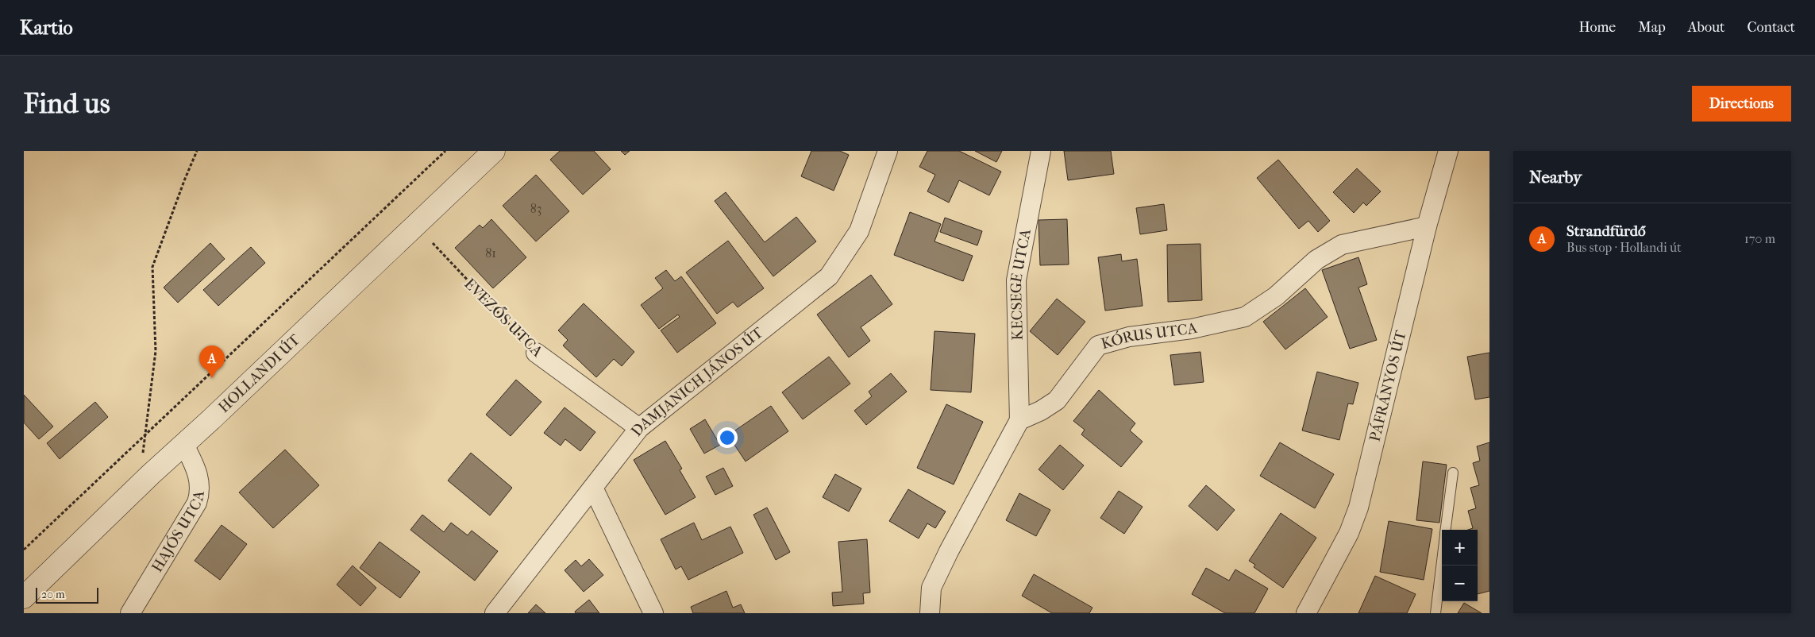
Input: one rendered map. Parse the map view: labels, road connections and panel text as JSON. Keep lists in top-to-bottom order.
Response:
{
  "streets": {
    "street": [
      "KECSEGE UTCA",
      "EVEZŐS UTCA",
      "KÓRUS UTCA",
      "HOLLANDI ÚT",
      "DAMJANICH JÁNOS ÚT",
      "PÁFRÁNYOS ÚT",
      "HAJÓS UTCA"
    ]
  },
  "crossings": [
    ["KECSEGE UTCA", "KÓRUS UTCA"],
    ["EVEZŐS UTCA", "DAMJANICH JÁNOS ÚT"],
    ["KÓRUS UTCA", "PÁFRÁNYOS ÚT"],
    ["HOLLANDI ÚT", "HAJÓS UTCA"]
  ],
  "house_numbers": ["83", "81"],
  "scale_bar": "20 m",
  "page": {
    "header": "Kartio",
    "nav": [
      "Home",
      "Map",
      "About",
      "Contact"
    ],
    "buttons": "Directions",
    "title": "Find us",
    "heading": "Nearby",
    "list": [
      {
        "mark": "A",
        "name": "Strandfürdő",
        "note": "Bus stop · Hollandi út",
        "value": "170 m"
      }
    ],
    "pins": "A",
    "map_buttons": ["+", "−"],
    "scale": "20 m"
  }
}
